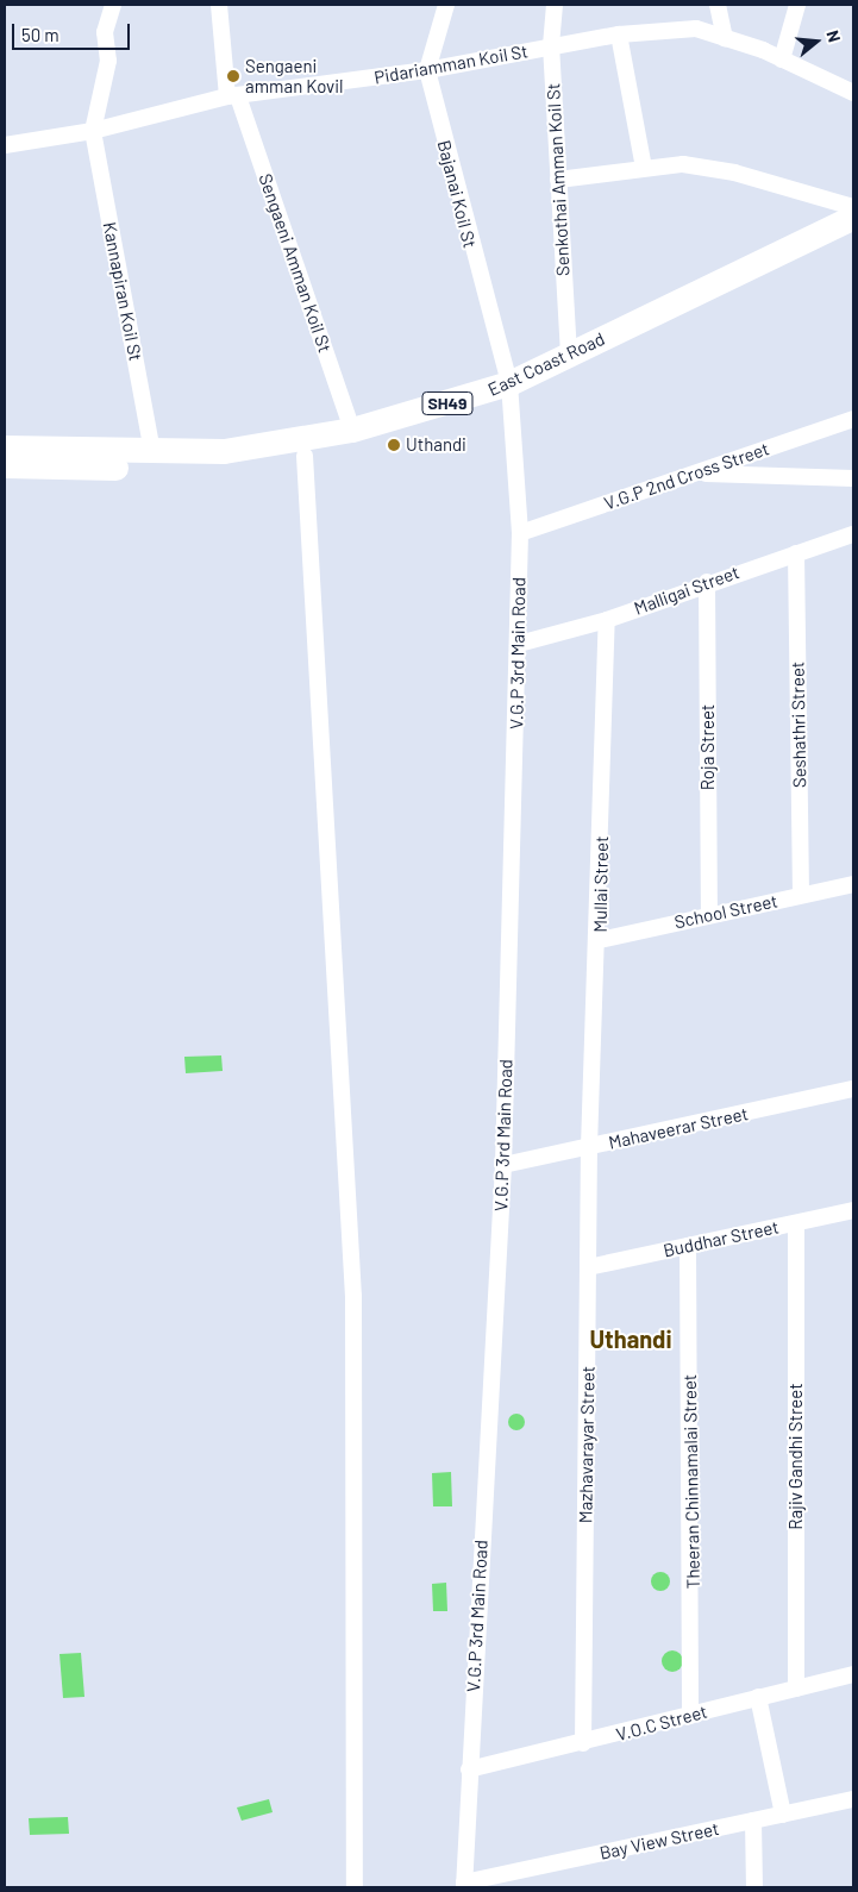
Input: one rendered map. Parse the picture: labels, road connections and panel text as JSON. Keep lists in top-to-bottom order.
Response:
{
  "streets": {
    "main road": ["East Coast Road", "SH49"],
    "street": [
      "Pidariamman Koil St",
      "Senkothai Amman Koil St",
      "Bajanai Koil St",
      "Sengaeni Amman Koil St",
      "Kannapiran Koil St",
      "V.G.P 2nd Cross Street",
      "Malligai Street",
      "V.G.P 3rd Main Road",
      "Seshathri Street",
      "Roja Street",
      "Mullai Street",
      "School Street",
      "Mahaveerar Street",
      "Buddhar Street",
      "Mazhavarayar Street",
      "Rajiv Gandhi Street",
      "Theeran Chinnamalai Street",
      "V.O.C Street",
      "Bay View Street"
    ]
  },
  "crossings": [
    ["Pidariamman Koil St", "Senkothai Amman Koil St"],
    ["Pidariamman Koil St", "Bajanai Koil St"],
    ["Pidariamman Koil St", "Sengaeni Amman Koil St"],
    ["Pidariamman Koil St", "Kannapiran Koil St"],
    ["Senkothai Amman Koil St", "East Coast Road"],
    ["Bajanai Koil St", "East Coast Road"],
    ["Bajanai Koil St", "V.G.P 3rd Main Road"],
    ["Sengaeni Amman Koil St", "East Coast Road"],
    ["Kannapiran Koil St", "East Coast Road"],
    ["East Coast Road", "V.G.P 3rd Main Road"],
    ["V.G.P 2nd Cross Street", "V.G.P 3rd Main Road"],
    ["Malligai Street", "V.G.P 3rd Main Road"],
    ["Malligai Street", "Seshathri Street"],
    ["Malligai Street", "Roja Street"],
    ["Malligai Street", "Mullai Street"],
    ["V.G.P 3rd Main Road", "Mahaveerar Street"],
    ["V.G.P 3rd Main Road", "V.O.C Street"],
    ["V.G.P 3rd Main Road", "Bay View Street"],
    ["Seshathri Street", "School Street"],
    ["Roja Street", "School Street"],
    ["Mullai Street", "School Street"],
    ["Mullai Street", "Mahaveerar Street"],
    ["Mullai Street", "Mazhavarayar Street"],
    ["Mahaveerar Street", "Mazhavarayar Street"],
    ["Buddhar Street", "Mazhavarayar Street"],
    ["Buddhar Street", "Rajiv Gandhi Street"],
    ["Buddhar Street", "Theeran Chinnamalai Street"],
    ["Mazhavarayar Street", "V.O.C Street"],
    ["Rajiv Gandhi Street", "V.O.C Street"],
    ["Theeran Chinnamalai Street", "V.O.C Street"]
  ],
  "districts": ["Uthandi"],
  "places": ["Sengaeni amman Kovil", "Uthandi"],
  "scale_bar": "50 m",
  "north": "right"
}
